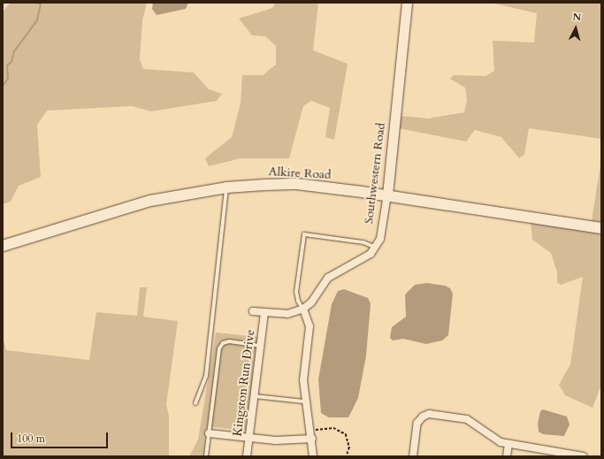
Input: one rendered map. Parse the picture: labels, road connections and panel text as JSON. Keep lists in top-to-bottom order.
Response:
{
  "streets": {
    "main road": ["Alkire Road"],
    "street": ["Southwestern Road", "Kingston Run Drive"]
  },
  "crossings": [
    ["Alkire Road", "Southwestern Road"]
  ],
  "scale_bar": "100 m",
  "north": "top"
}
